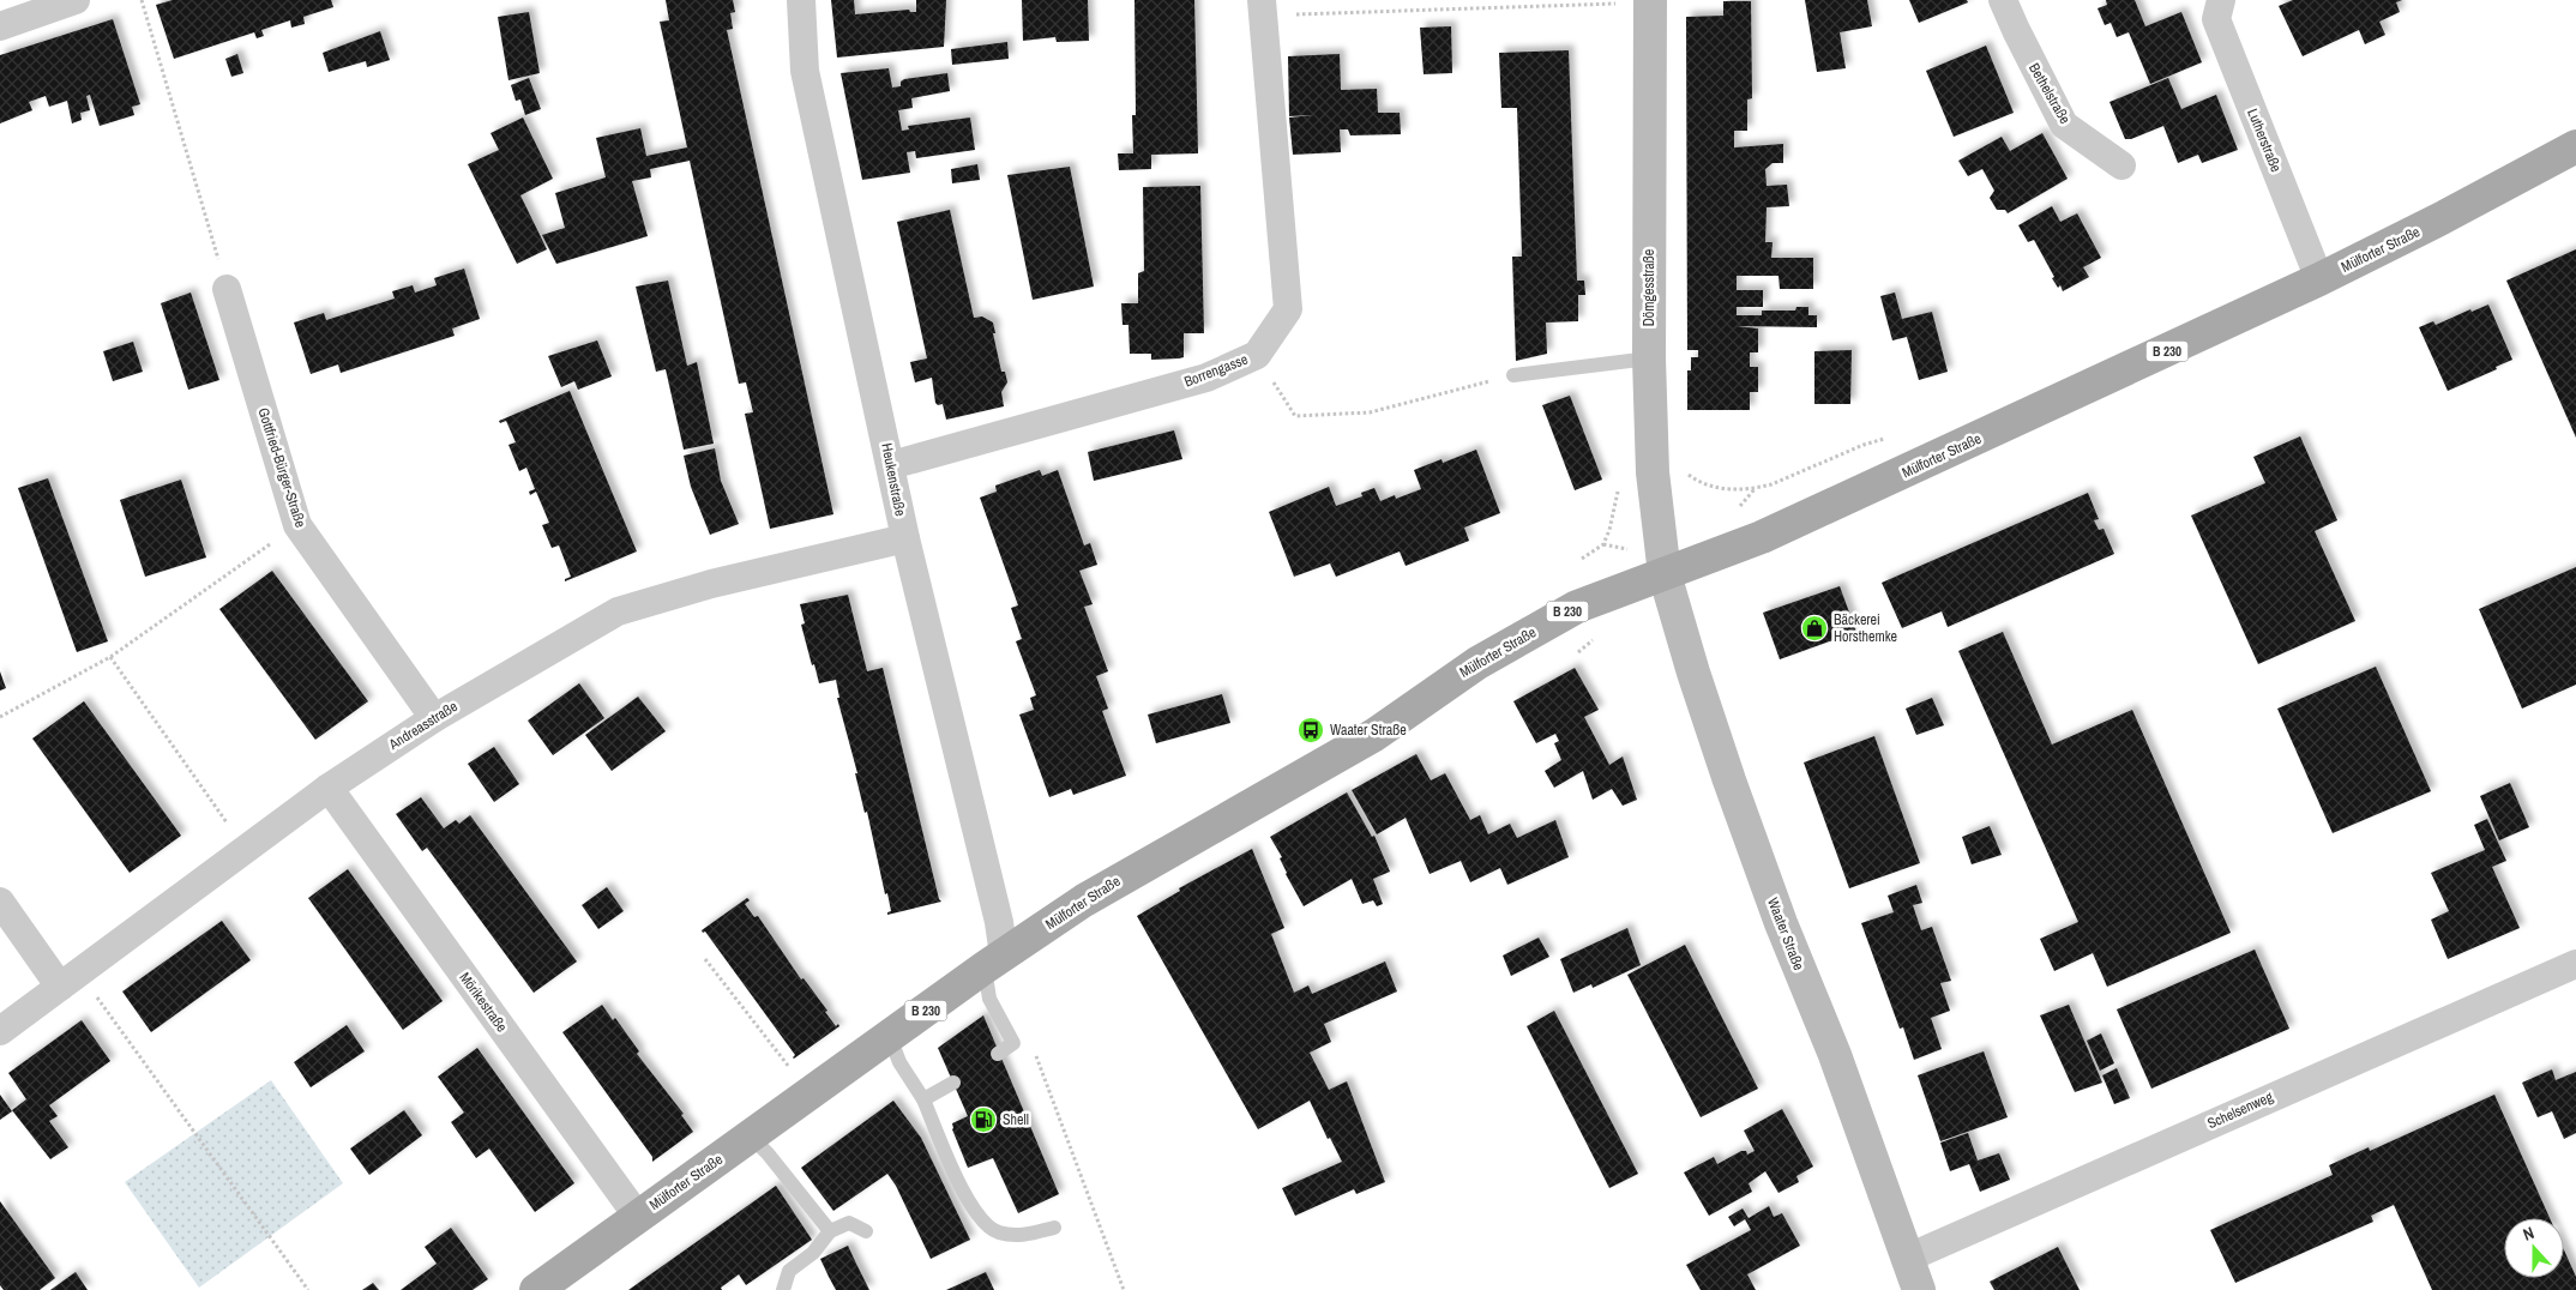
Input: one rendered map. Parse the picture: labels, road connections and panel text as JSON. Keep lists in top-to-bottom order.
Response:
{
  "streets": {
    "main road": [
      "Mülforter Straße",
      "Dömgesstraße",
      "B 230",
      "Waater Straße"
    ],
    "street": [
      "Bethelstraße",
      "Lutherstraße",
      "Borrengasse",
      "Gottfried-Bürger-Straße",
      "Heukenstraße",
      "Andreasstraße",
      "Mörikestraße",
      "Schelsenweg"
    ]
  },
  "crossings": [
    ["Lutherstraße", "Mülforter Straße"],
    ["Mülforter Straße", "Dömgesstraße"],
    ["Mülforter Straße", "Heukenstraße"],
    ["Mülforter Straße", "Waater Straße"],
    ["Mülforter Straße", "Mörikestraße"],
    ["Dömgesstraße", "Waater Straße"],
    ["Borrengasse", "Heukenstraße"],
    ["Gottfried-Bürger-Straße", "Andreasstraße"],
    ["Heukenstraße", "Andreasstraße"],
    ["Andreasstraße", "Mörikestraße"],
    ["Waater Straße", "Schelsenweg"]
  ],
  "places": {
    "shop": ["Bäckerei Horsthemke"],
    "bus stop": ["Waater Straße"],
    "fuel station": ["Shell"]
  },
  "north": "top"
}
